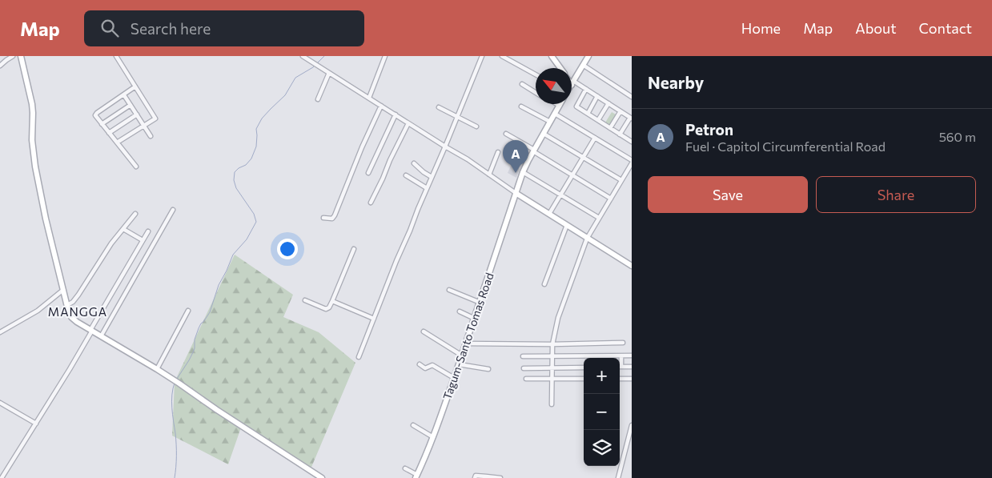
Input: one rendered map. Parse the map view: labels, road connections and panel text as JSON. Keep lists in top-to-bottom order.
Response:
{
  "streets": {
    "main road": ["Tagum-Santo Tomas Road"]
  },
  "districts": ["MANGGA"],
  "north": "top left",
  "page": {
    "header": "Map",
    "search": "Search here",
    "nav": [
      "Home",
      "Map",
      "About",
      "Contact"
    ],
    "heading": "Nearby",
    "list": [
      {
        "mark": "A",
        "name": "Petron",
        "note": "Fuel · Capitol Circumferential Road",
        "value": "560 m"
      }
    ],
    "pins": "A",
    "buttons": ["Save", "Share"],
    "map_buttons": ["+", "−"]
  }
}
